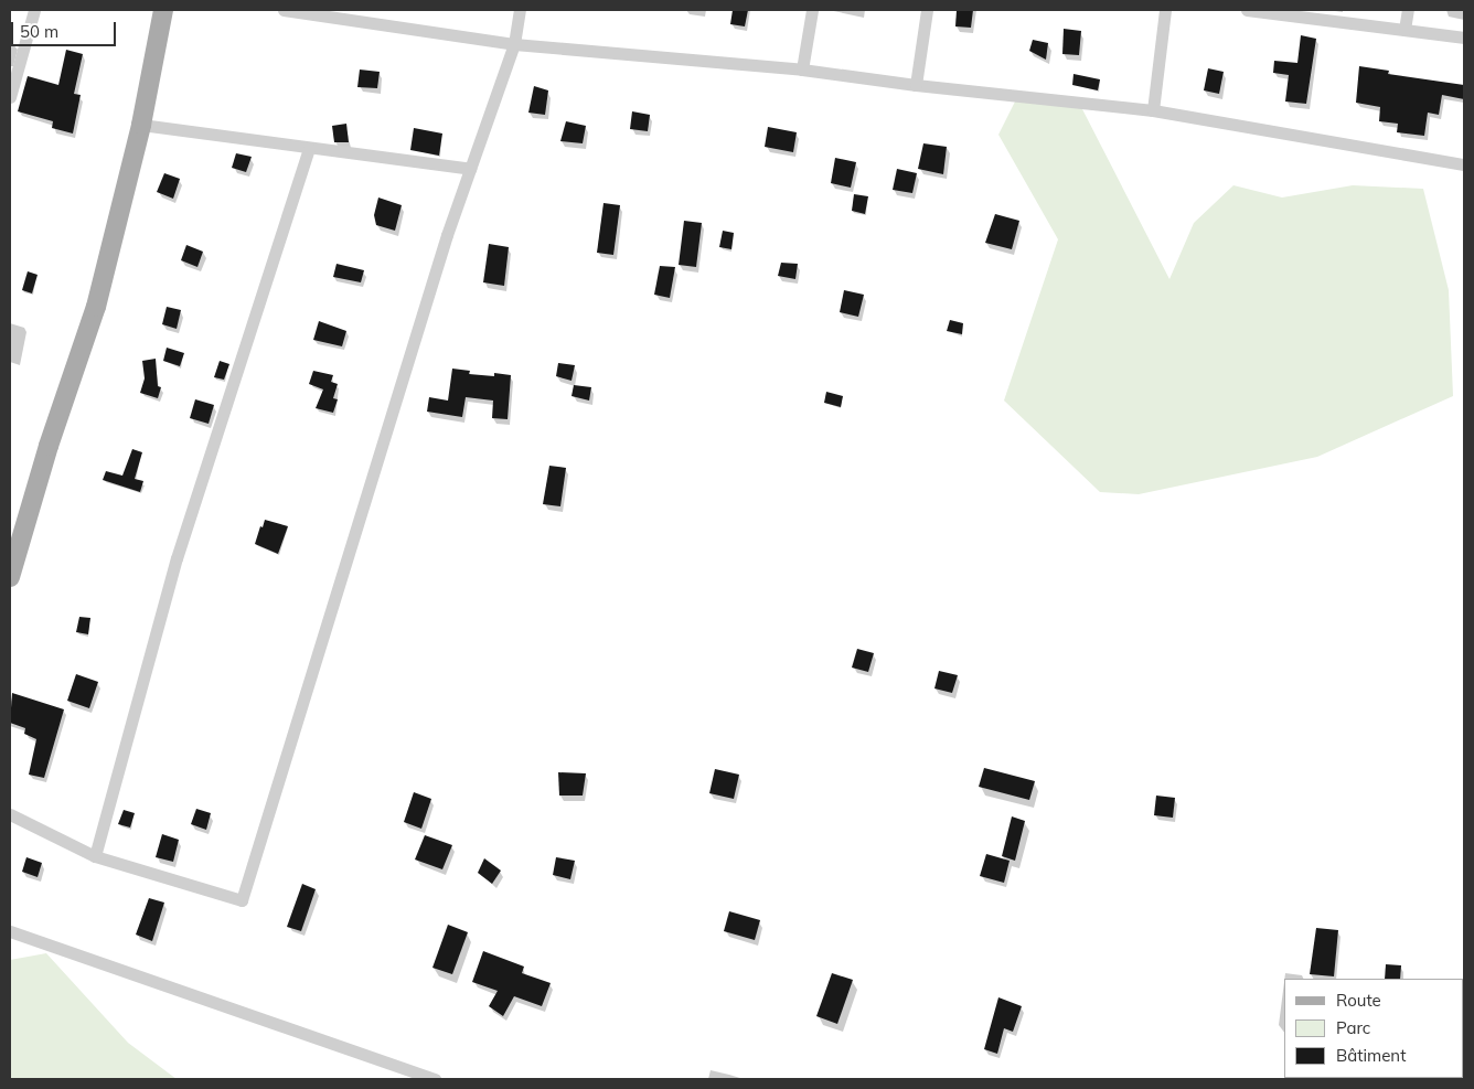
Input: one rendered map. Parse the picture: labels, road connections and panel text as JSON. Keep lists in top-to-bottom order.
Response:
{
  "legend": ["Route", "Parc", "Bâtiment"],
  "scale_bar": "50 m"
}
